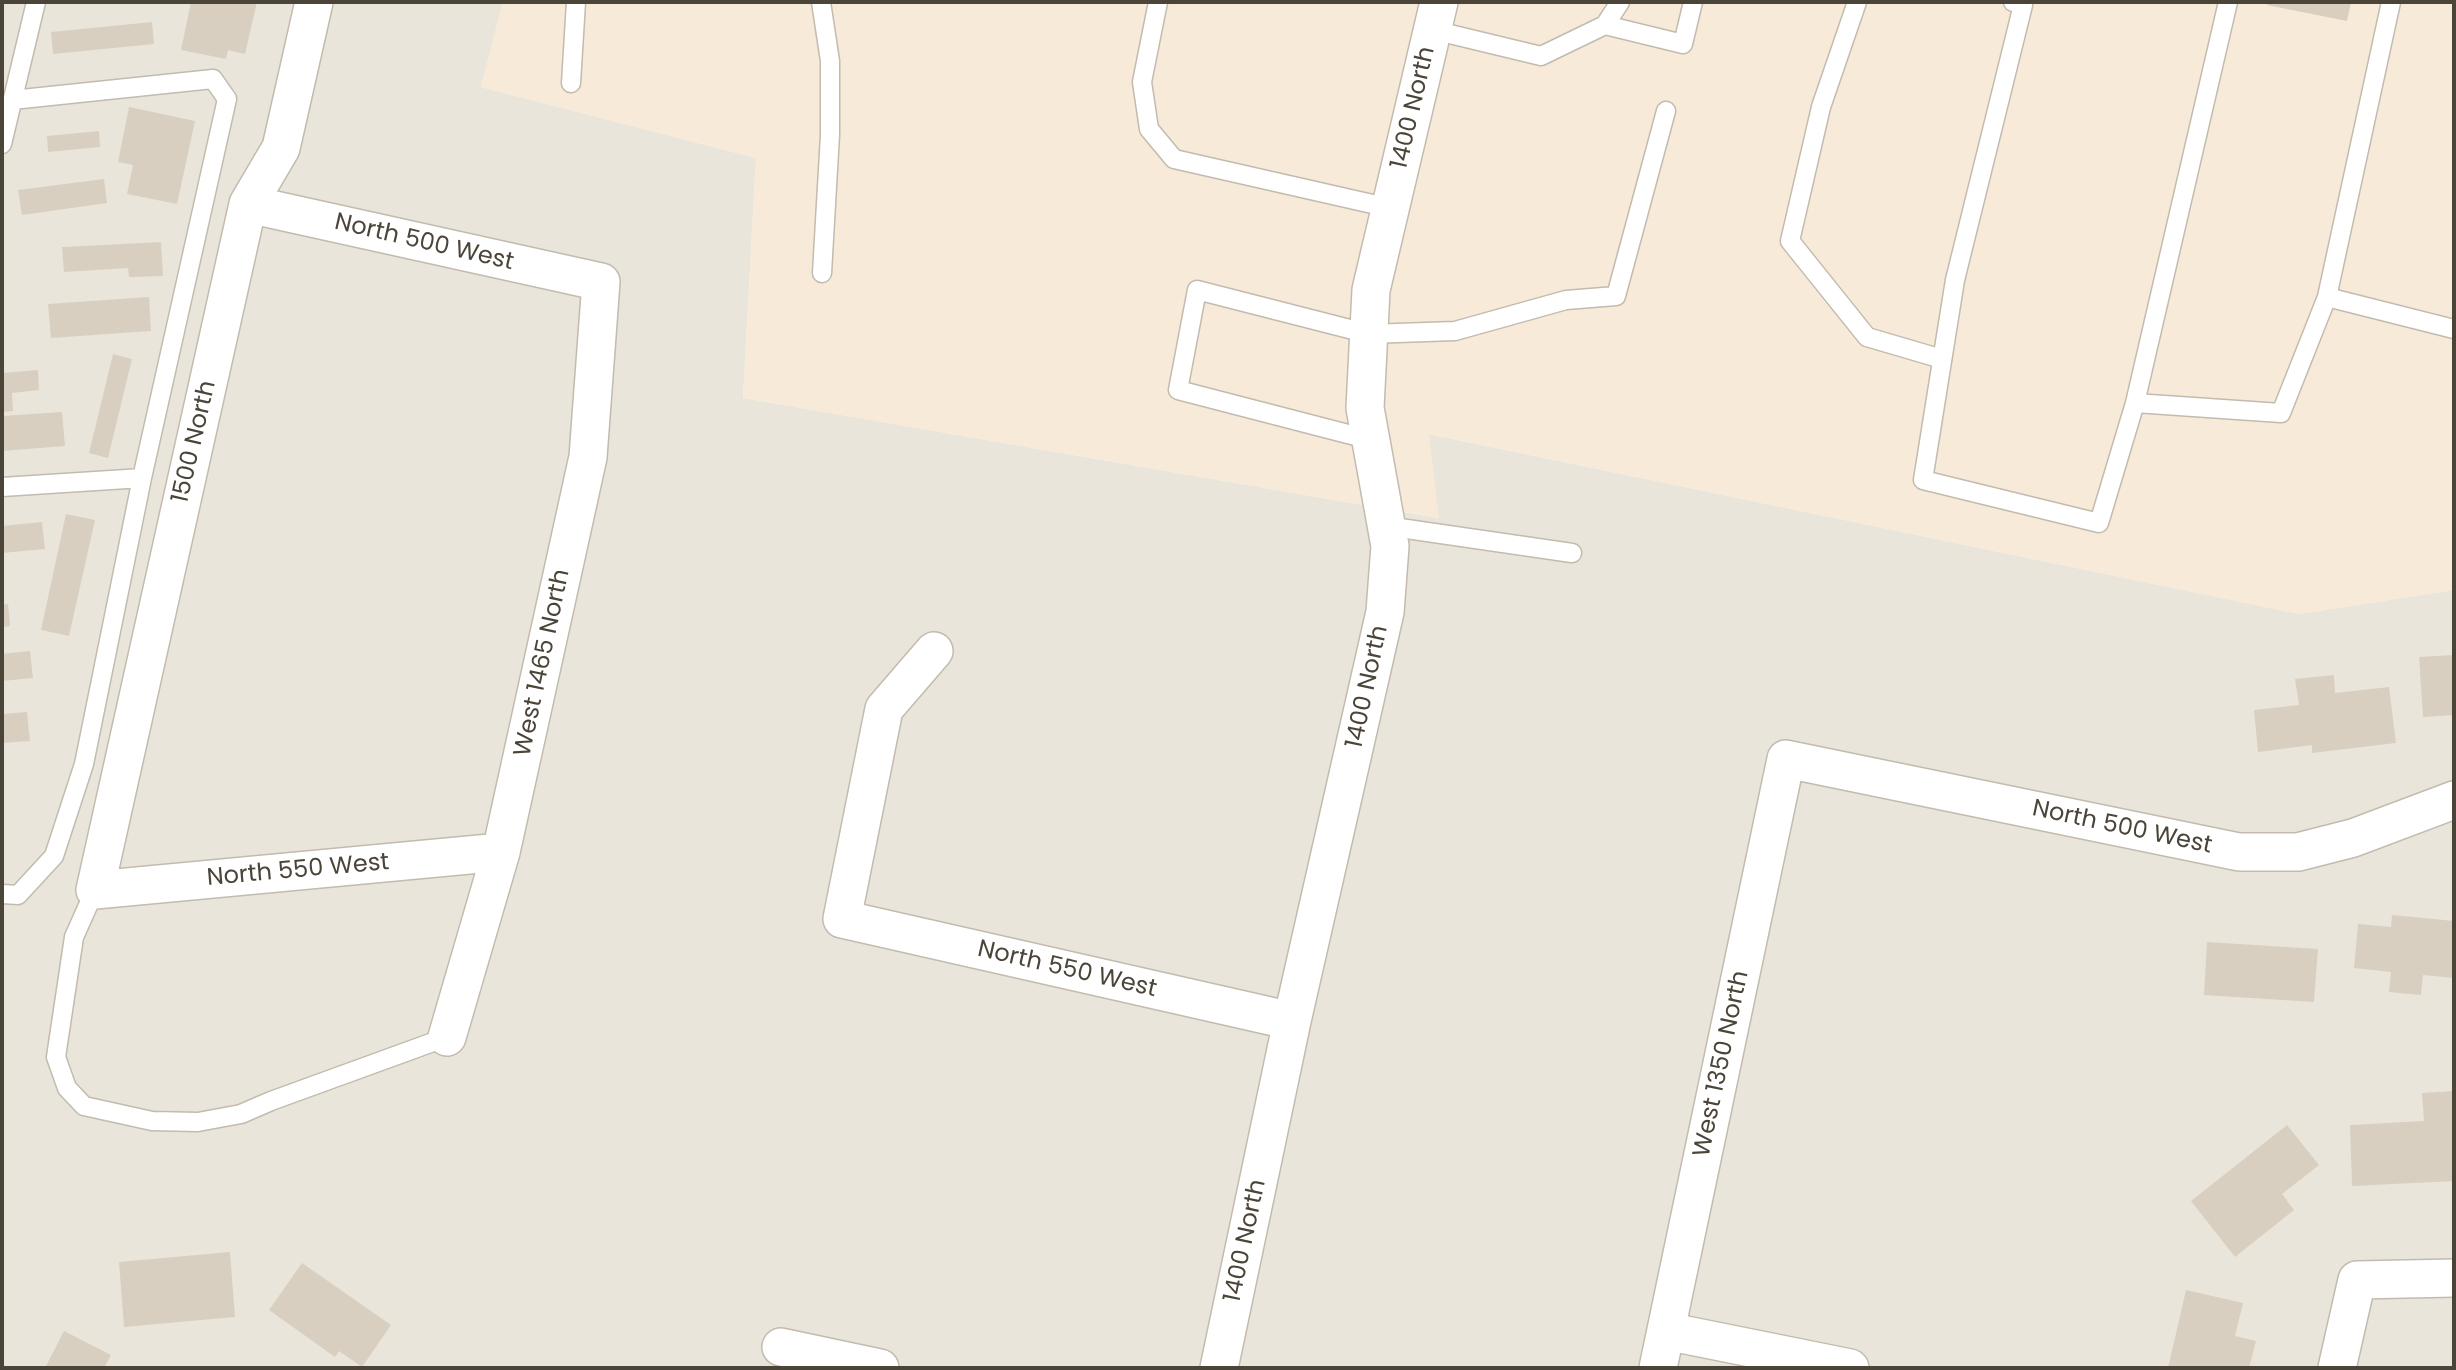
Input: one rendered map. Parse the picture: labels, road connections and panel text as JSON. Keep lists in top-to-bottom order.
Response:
{
  "streets": {
    "street": [
      "1400 North",
      "North 500 West",
      "1500 North",
      "West 1465 North",
      "North 550 West",
      "West 1350 North"
    ]
  },
  "crossings": [
    ["1400 North", "North 550 West"],
    ["North 500 West", "1500 North"],
    ["North 500 West", "West 1465 North"],
    ["North 500 West", "West 1350 North"],
    ["1500 North", "North 550 West"],
    ["West 1465 North", "North 550 West"]
  ]
}
